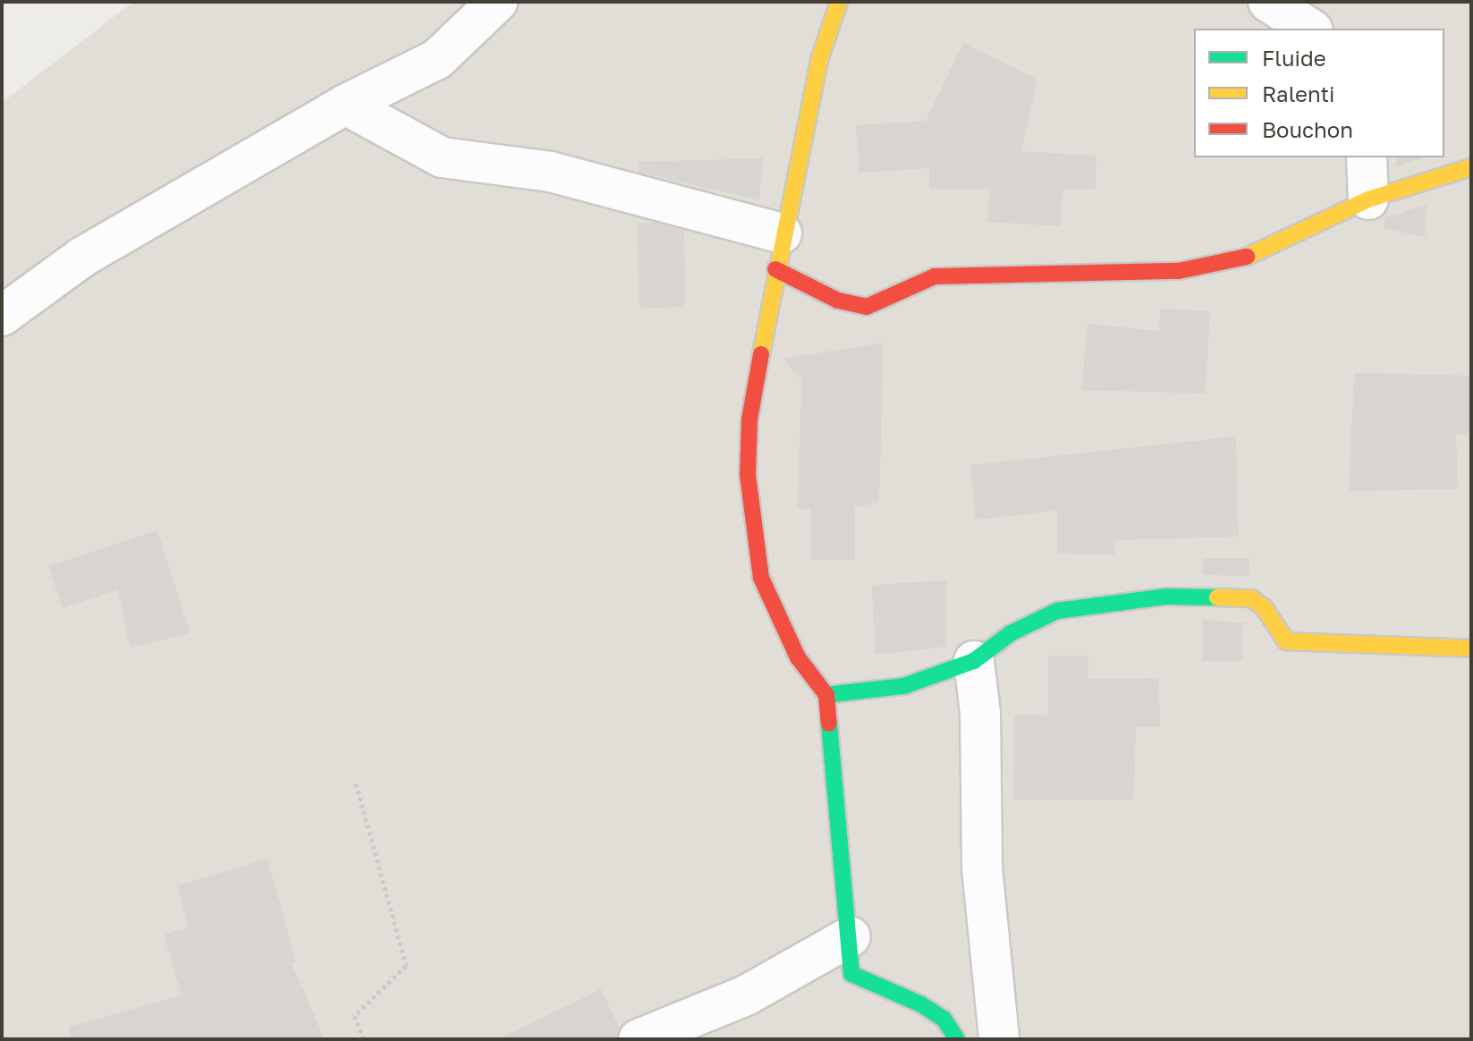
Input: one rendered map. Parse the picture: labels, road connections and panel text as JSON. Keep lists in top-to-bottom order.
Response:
{
  "legend": ["Fluide", "Ralenti", "Bouchon"]
}
